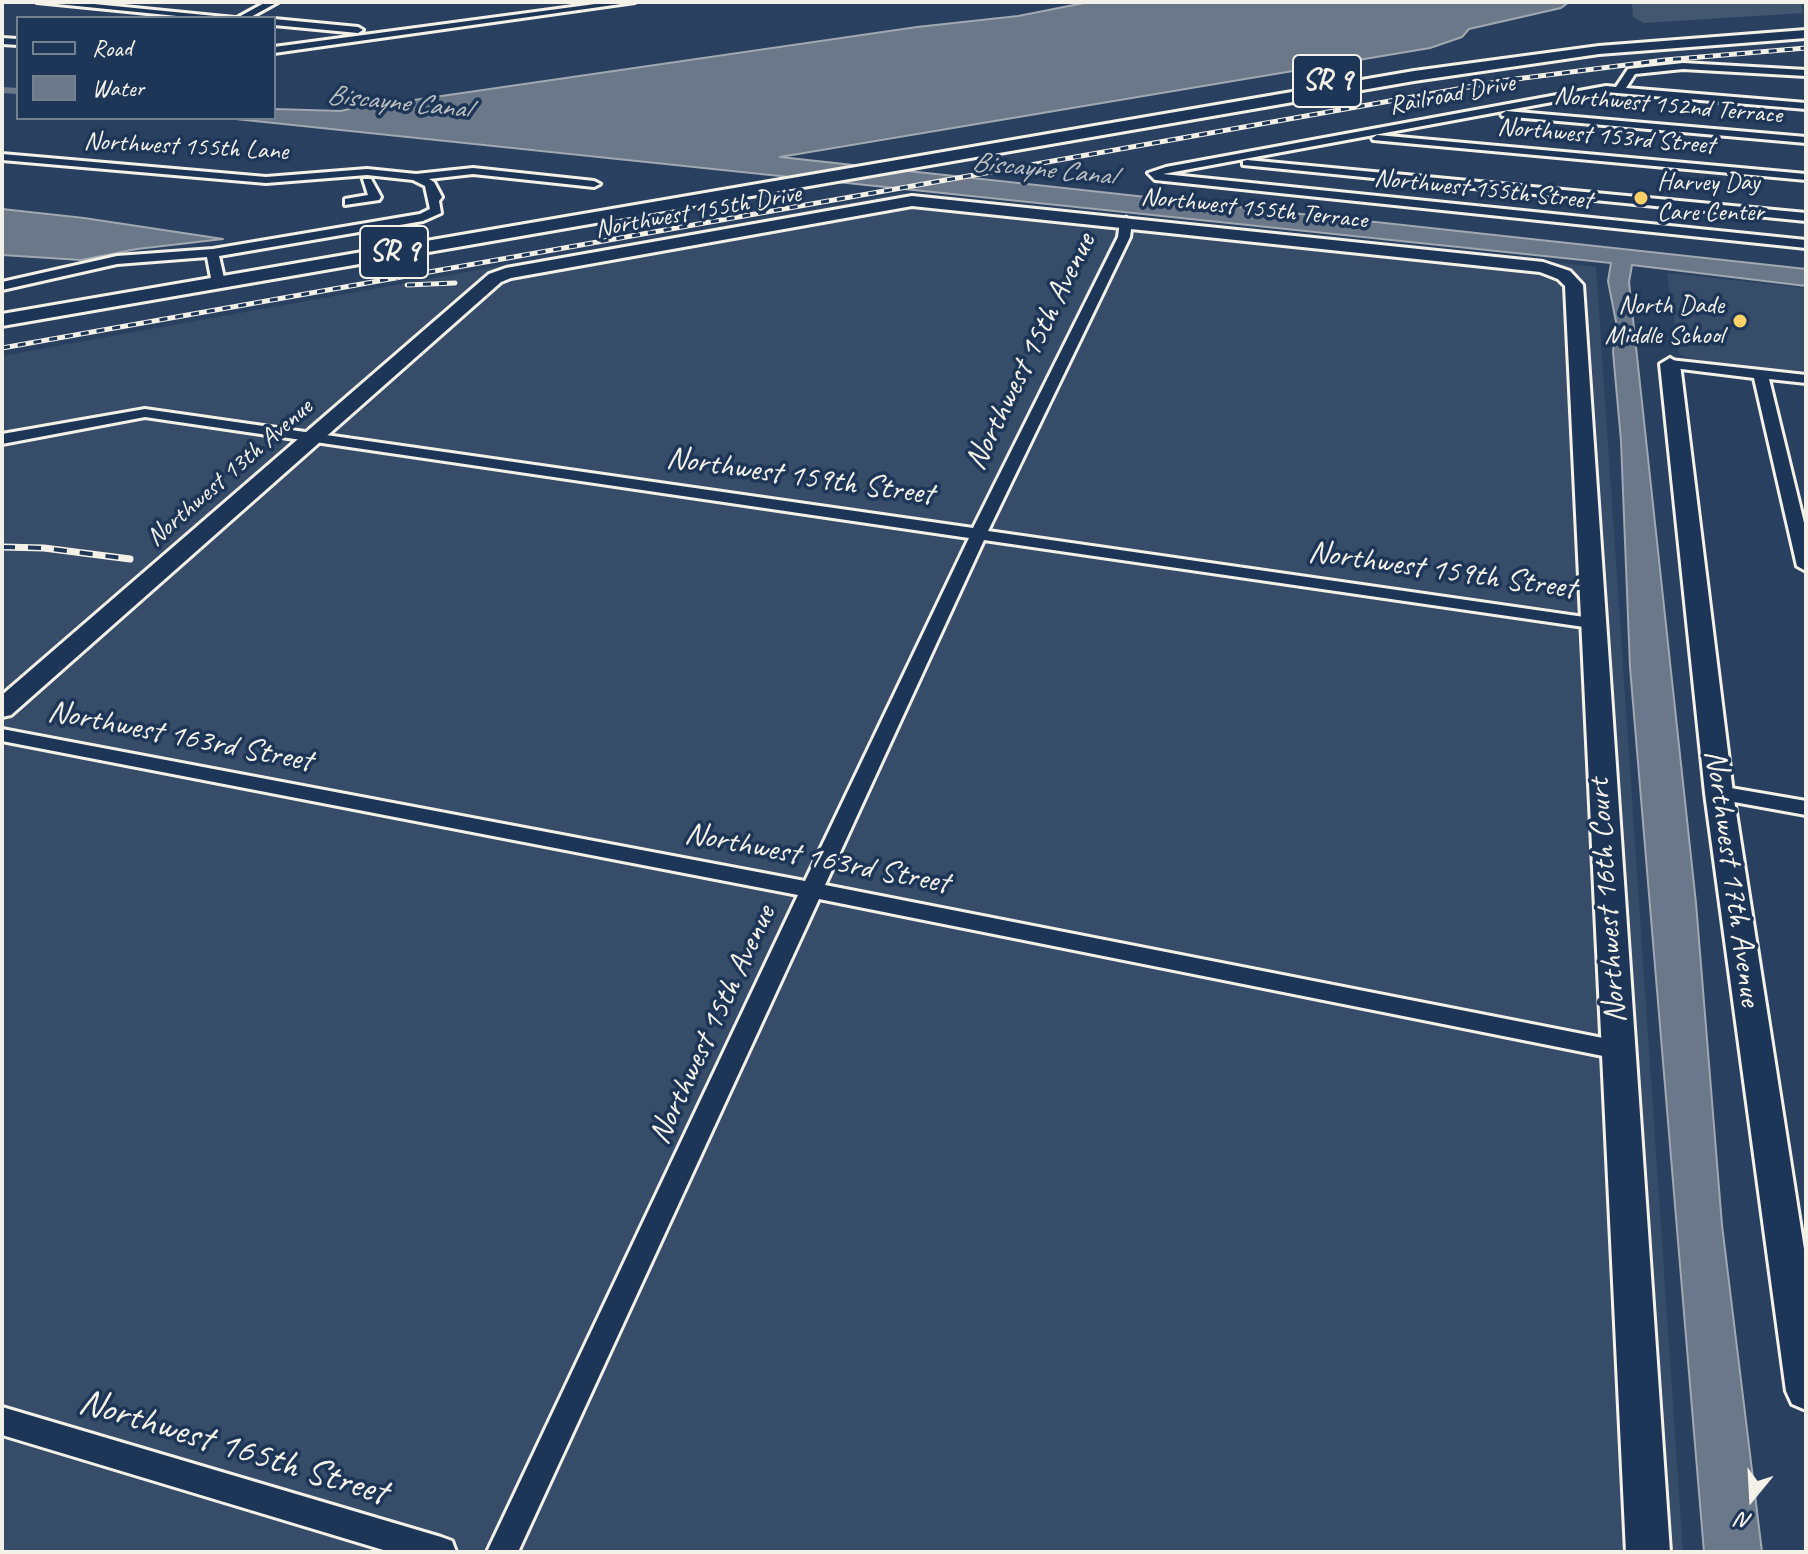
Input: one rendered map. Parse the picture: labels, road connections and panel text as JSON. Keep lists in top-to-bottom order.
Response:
{
  "streets": {
    "main road": ["SR 9"],
    "street": [
      "Railroad Drive",
      "Northwest 152nd Terrace",
      "Northwest 153rd Street",
      "Northwest 155th Lane",
      "Northwest 155th Street",
      "Northwest 155th Terrace",
      "Northwest 155th Drive",
      "Northwest 15th Avenue",
      "Northwest 13th Avenue",
      "Northwest 159th Street",
      "Northwest 163rd Street",
      "Northwest 17th Avenue",
      "Northwest 16th Court",
      "Northwest 165th Street"
    ]
  },
  "crossings": [
    ["Railroad Drive", "Northwest 152nd Terrace"],
    ["Railroad Drive", "Northwest 153rd Street"],
    ["Railroad Drive", "Northwest 155th Street"],
    ["Northwest 155th Terrace", "Northwest 155th Drive"],
    ["Northwest 155th Terrace", "Northwest 15th Avenue"],
    ["Northwest 155th Terrace", "Northwest 16th Court"],
    ["Northwest 155th Drive", "Northwest 13th Avenue"],
    ["Northwest 15th Avenue", "Northwest 159th Street"],
    ["Northwest 15th Avenue", "Northwest 163rd Street"],
    ["Northwest 13th Avenue", "Northwest 159th Street"],
    ["Northwest 159th Street", "Northwest 16th Court"],
    ["Northwest 163rd Street", "Northwest 16th Court"]
  ],
  "water": ["Biscayne Canal"],
  "places": ["Harvey Day Care Center", "North Dade Middle School"],
  "legend": ["Road", "Water"],
  "north": "bottom"
}
